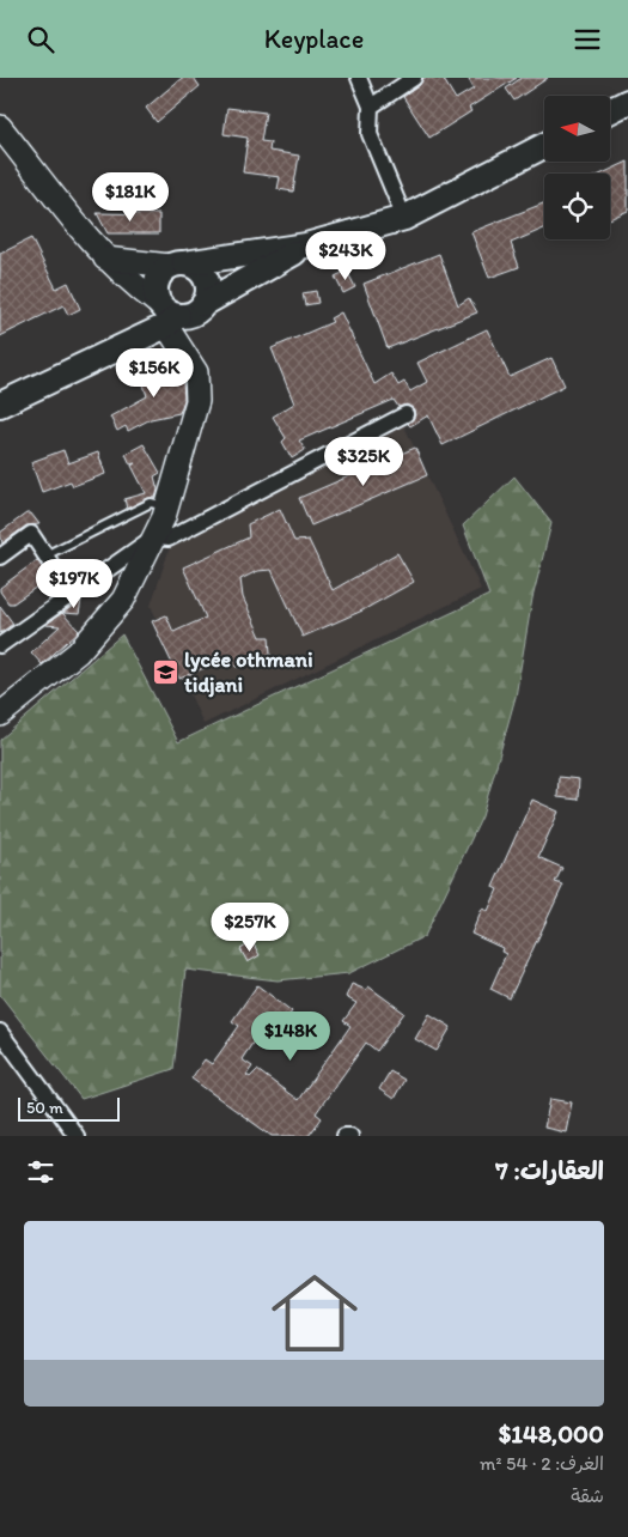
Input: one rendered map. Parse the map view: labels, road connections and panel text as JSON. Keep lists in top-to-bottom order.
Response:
{
  "places": {
    "school or university": ["lycée othmani tidjani"]
  },
  "scale_bar": "50 m",
  "north": "left",
  "page": {
    "header": "Keyplace",
    "price": [
      "$181K",
      "$243K",
      "$156K",
      "$325K",
      "$197K",
      "$257K",
      "$148K"
    ],
    "scale": "50 m",
    "heading": "العقارات: 7",
    "list": [
      {
        "name": "$148,000",
        "note": "الغرف: 2 · 54 m² · شقة"
      }
    ]
  }
}
